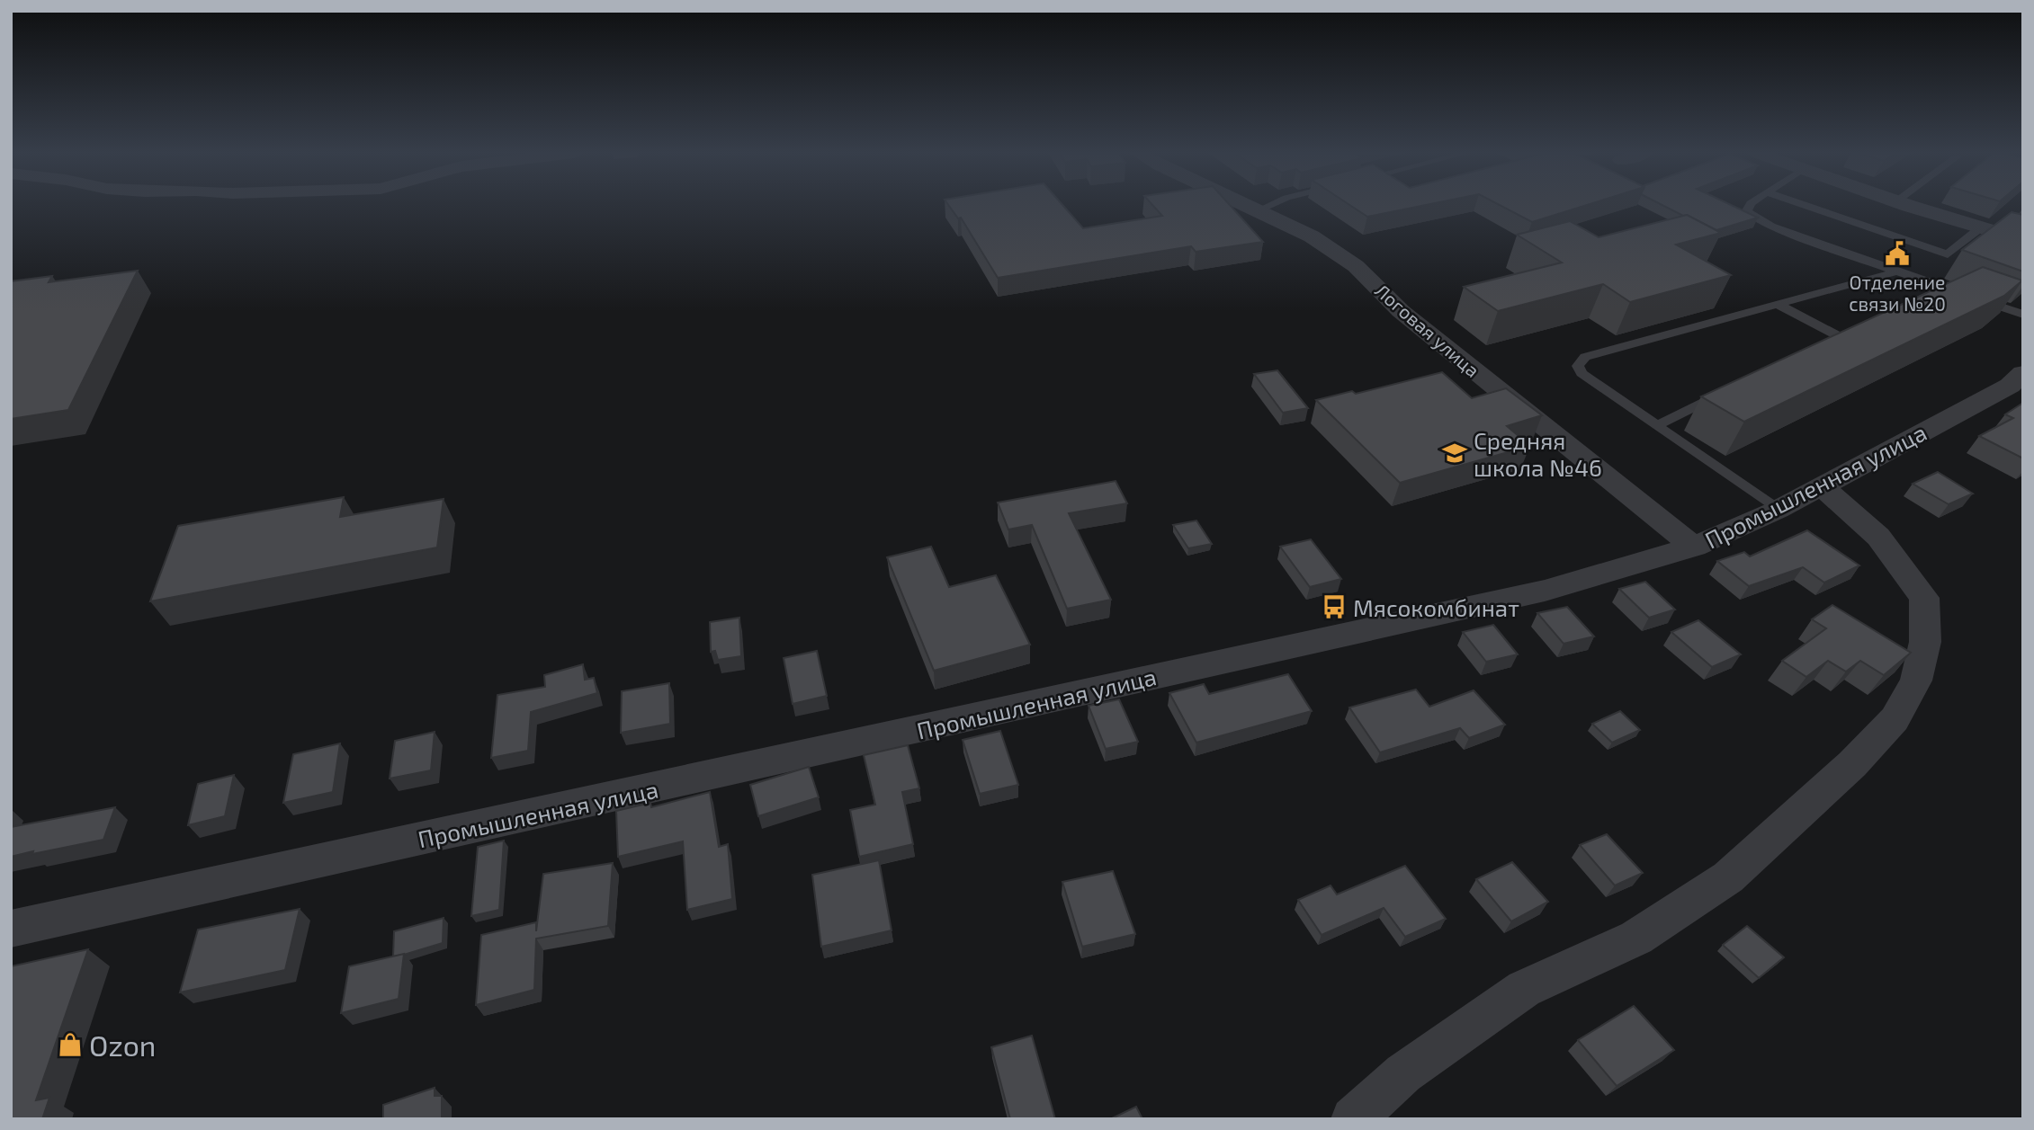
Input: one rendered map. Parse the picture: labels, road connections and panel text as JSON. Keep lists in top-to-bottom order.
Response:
{
  "streets": {
    "street": ["Логовая улица", "Промышленная улица"]
  },
  "crossings": [
    ["Логовая улица", "Промышленная улица"]
  ],
  "places": {
    "public building": ["Отделение связи №20"],
    "school or university": ["Средняя школа №46"],
    "bus stop": ["Мясокомбинат"],
    "shop": ["Ozon"]
  }
}
